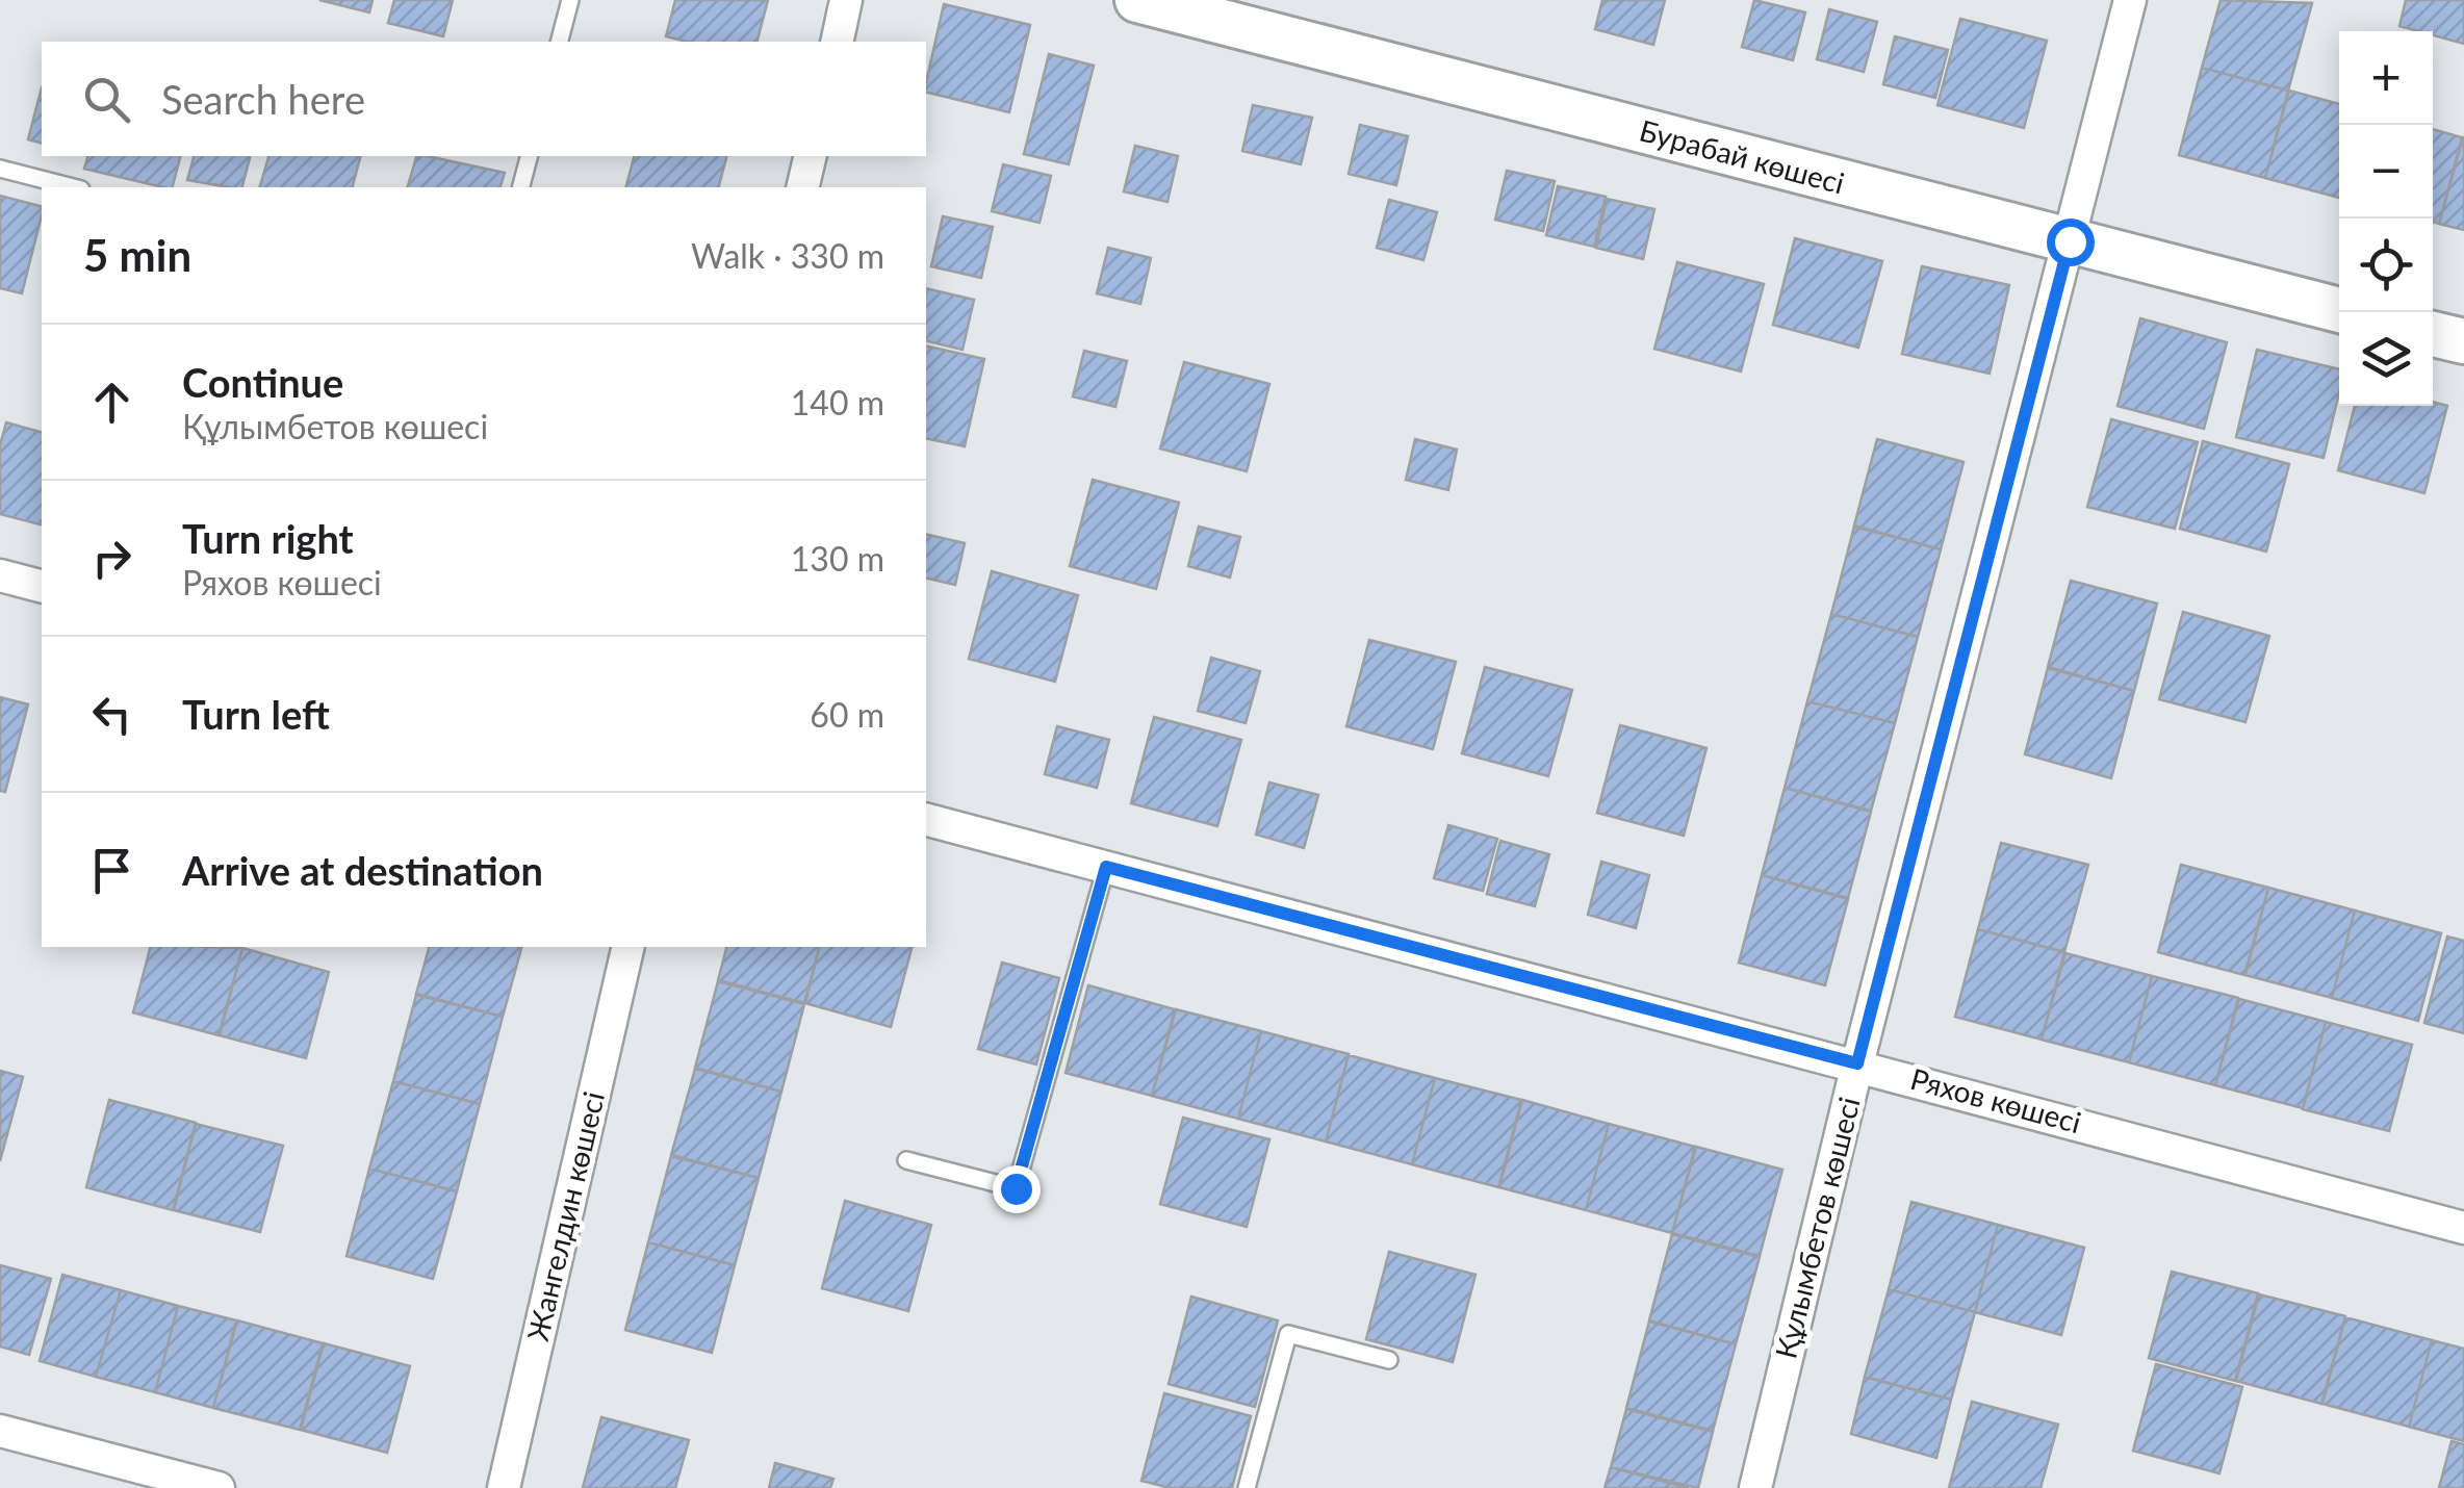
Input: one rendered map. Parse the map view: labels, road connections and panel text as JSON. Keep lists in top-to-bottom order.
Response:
{
  "streets": {
    "street": [
      "Бурабай көшесі",
      "Ряхов көшесі",
      "Жангелдин көшесі",
      "Құлымбетов көшесі"
    ]
  },
  "crossings": [
    ["Бурабай көшесі", "Құлымбетов көшесі"],
    ["Ряхов көшесі", "Құлымбетов көшесі"]
  ],
  "page": {
    "map_buttons": ["+", "−"],
    "search": "Search here",
    "heading": ["5 min", "Walk · 330 m"],
    "list": [
      ["Continue", "Құлымбетов көшесі", "140 m"],
      ["Turn right", "Ряхов көшесі", "130 m"],
      ["Turn left", "60 m"],
      "Arrive at destination"
    ]
  }
}
